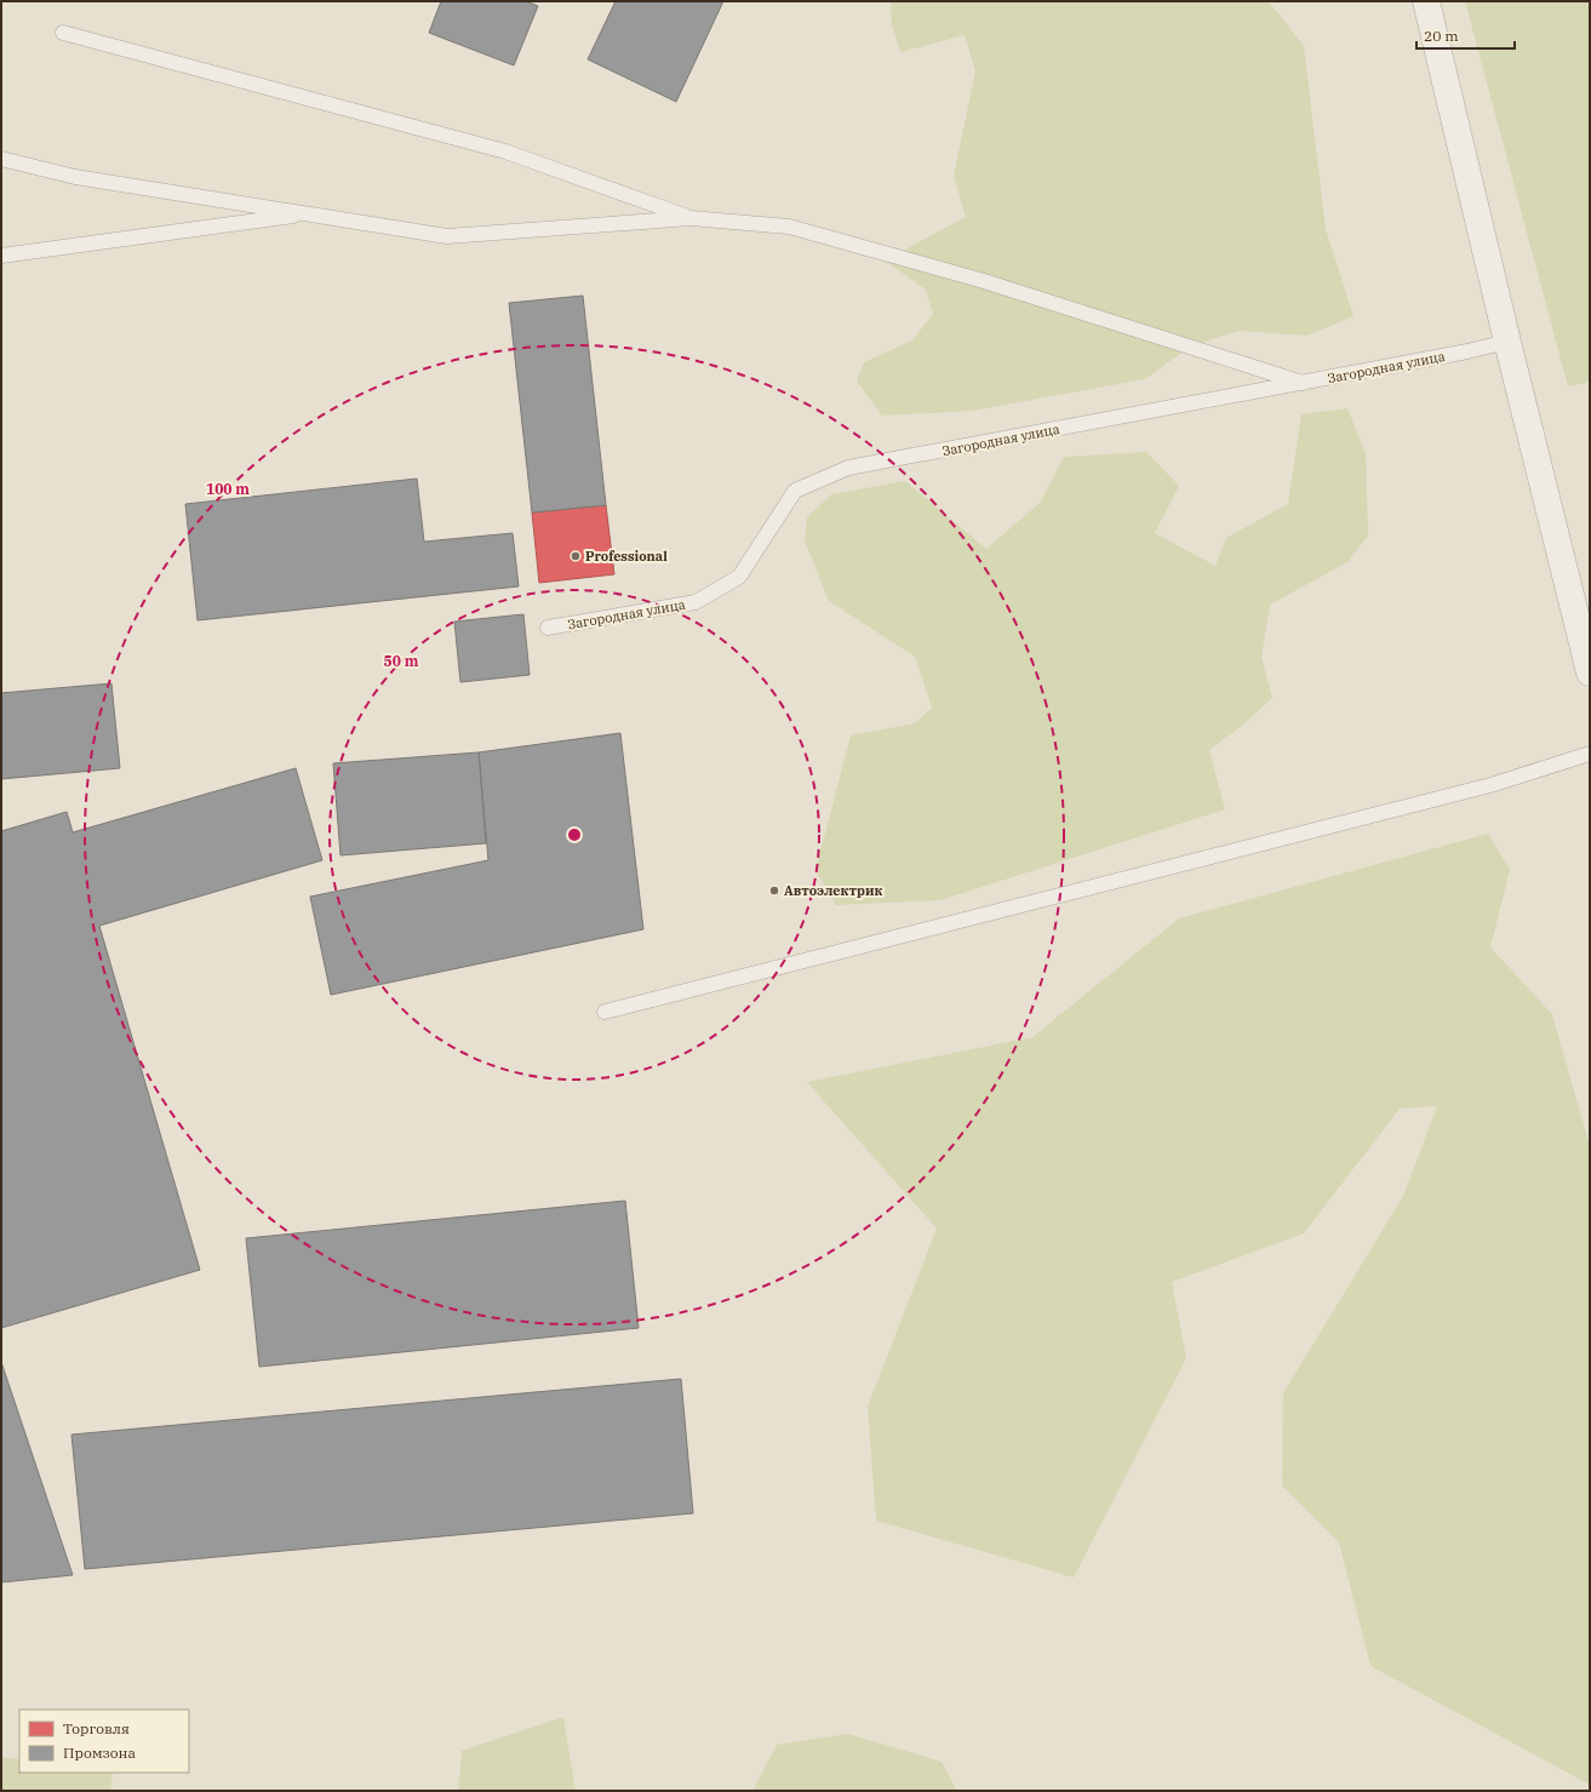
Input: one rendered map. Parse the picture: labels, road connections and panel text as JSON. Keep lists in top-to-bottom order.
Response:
{
  "streets": {
    "lane": ["Загородная улица"]
  },
  "places": ["Professional", "Автоэлектрик"],
  "legend": ["Торговля", "Промзона"],
  "scale_bar": "20 m",
  "rings": ["100 m", "50 m"]
}
